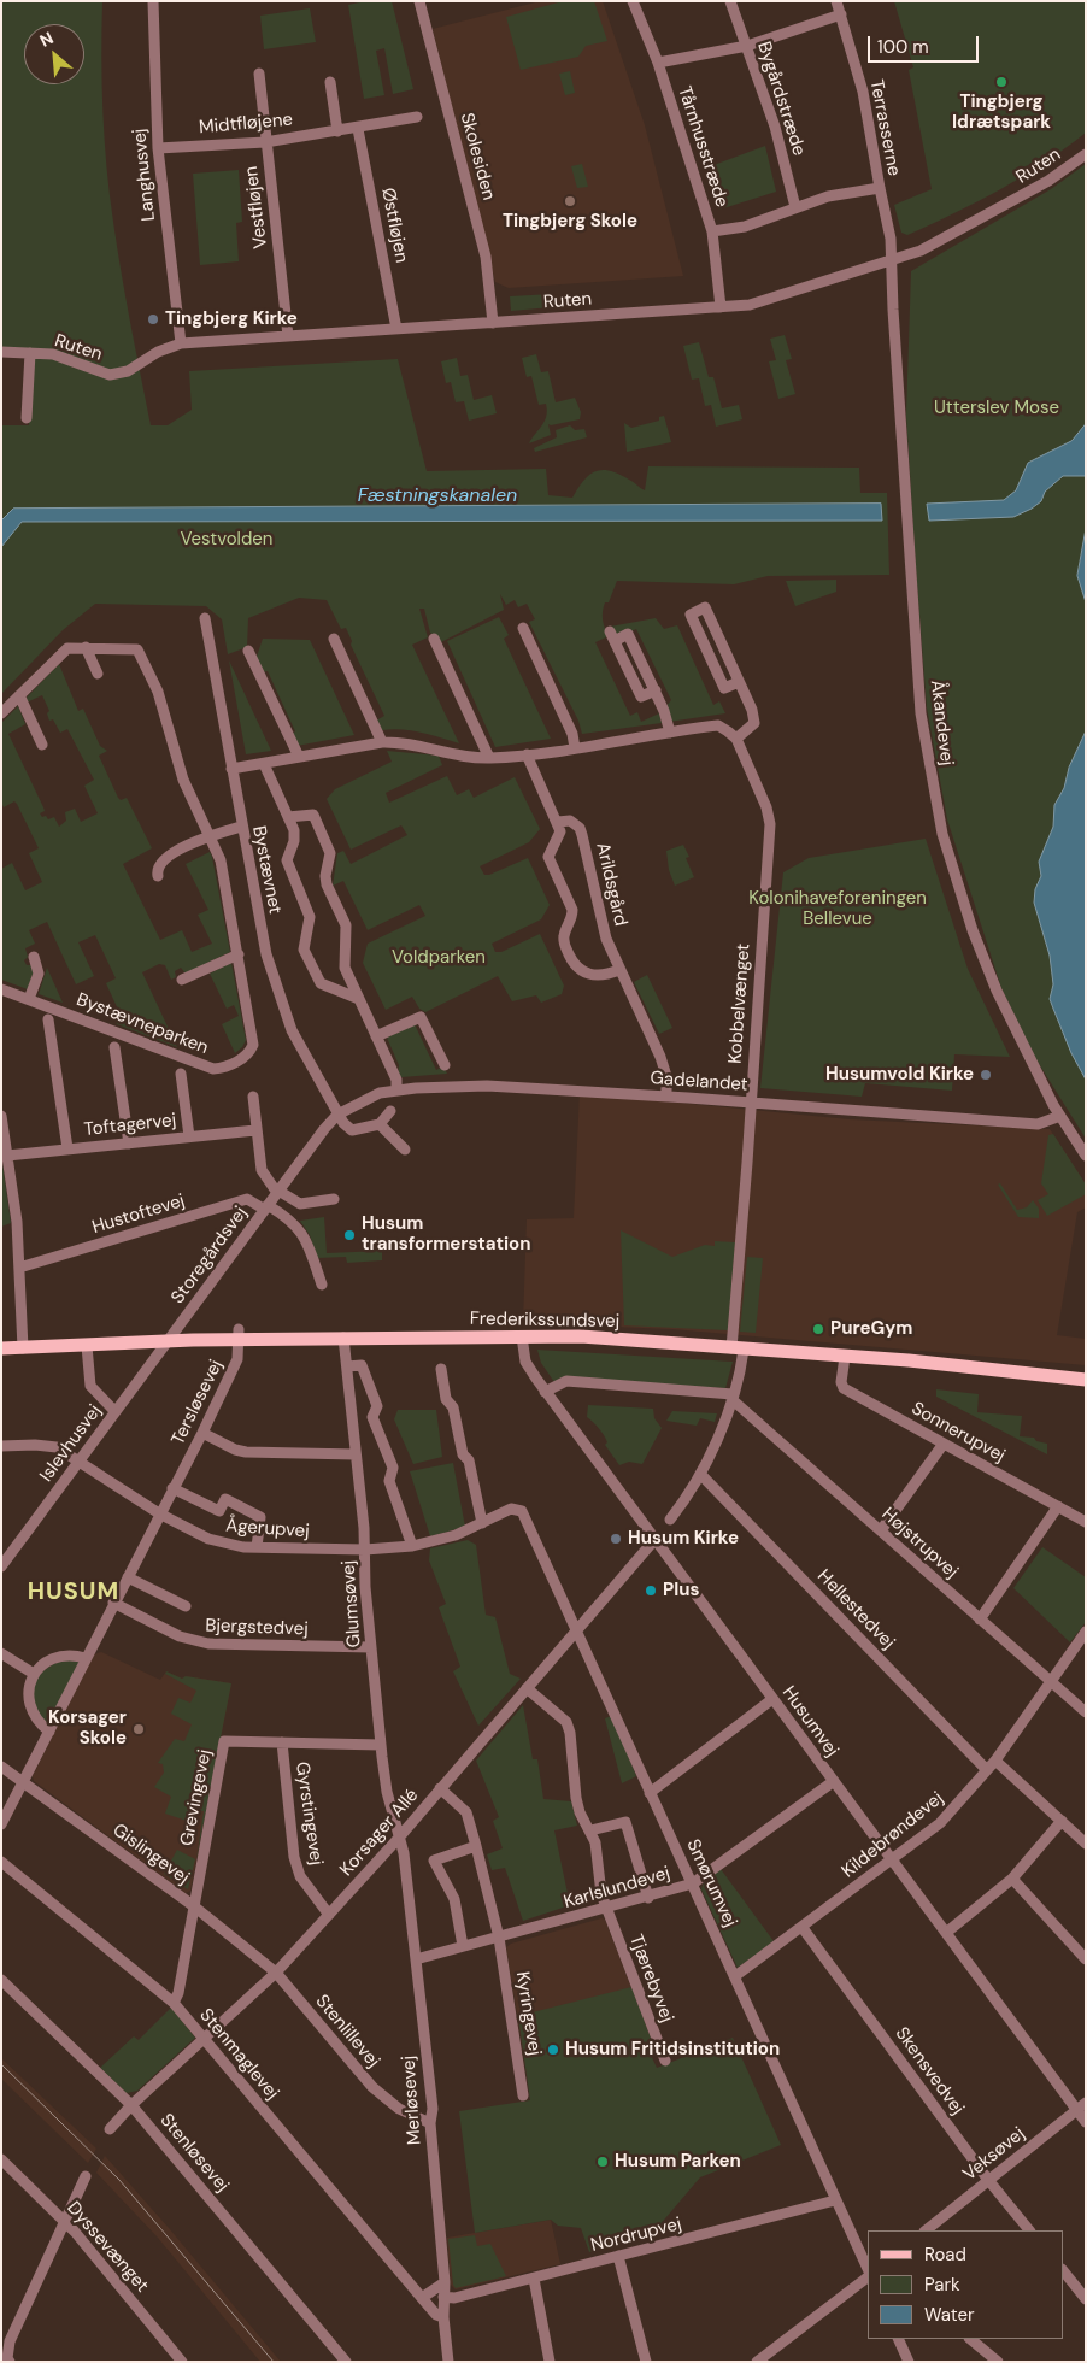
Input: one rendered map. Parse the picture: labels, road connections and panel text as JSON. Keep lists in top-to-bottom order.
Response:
{
  "streets": {
    "main road": ["Frederikssundsvej"],
    "street": [
      "Bygårdstræde",
      "Midtfløjene",
      "Terrasserne",
      "Tårnhusstræde",
      "Skolesiden",
      "Ruten",
      "Langhusvej",
      "Vestfløjen",
      "Østfløjen",
      "Åkandevej",
      "Bystævnet",
      "Arildsgård",
      "Kobbelvænget",
      "Bystævneparken",
      "Gadelandet",
      "Toftagervej",
      "Hustoftevej",
      "Storegårdsvej",
      "Tersløsevej",
      "Sonnerupvej",
      "Islevhusvej",
      "Ågerupvej",
      "Højstrupvej",
      "Glumsøvej",
      "Hellestedvej",
      "Bjergstedvej",
      "Husumvej",
      "Grevingevej",
      "Gyrstingevej",
      "Korsager Allé",
      "Kildebrøndevej",
      "Gislingevej",
      "Smørumvej",
      "Karlslundevej",
      "Tjærebyvej",
      "Kyringevej",
      "Stenlillevej",
      "Stenmaglevej",
      "Skensvedvej",
      "Merløsevej",
      "Stenløsevej",
      "Veksøvej",
      "Nordrupvej",
      "Dyssevænget"
    ]
  },
  "crossings": [
    ["Midtfløjene", "Langhusvej"],
    ["Midtfløjene", "Vestfløjen"],
    ["Midtfløjene", "Østfløjen"],
    ["Terrasserne", "Ruten"],
    ["Terrasserne", "Åkandevej"],
    ["Tårnhusstræde", "Ruten"],
    ["Skolesiden", "Ruten"],
    ["Ruten", "Langhusvej"],
    ["Ruten", "Vestfløjen"],
    ["Ruten", "Østfløjen"],
    ["Ruten", "Åkandevej"],
    ["Åkandevej", "Gadelandet"],
    ["Bystævnet", "Gadelandet"],
    ["Bystævnet", "Storegårdsvej"],
    ["Arildsgård", "Gadelandet"],
    ["Kobbelvænget", "Gadelandet"],
    ["Kobbelvænget", "Frederikssundsvej"],
    ["Gadelandet", "Storegårdsvej"],
    ["Hustoftevej", "Storegårdsvej"],
    ["Storegårdsvej", "Frederikssundsvej"],
    ["Storegårdsvej", "Islevhusvej"],
    ["Frederikssundsvej", "Tersløsevej"],
    ["Frederikssundsvej", "Sonnerupvej"],
    ["Frederikssundsvej", "Islevhusvej"],
    ["Frederikssundsvej", "Glumsøvej"],
    ["Frederikssundsvej", "Husumvej"],
    ["Tersløsevej", "Ågerupvej"],
    ["Tersløsevej", "Bjergstedvej"],
    ["Tersløsevej", "Gislingevej"],
    ["Islevhusvej", "Ågerupvej"],
    ["Ågerupvej", "Glumsøvej"],
    ["Ågerupvej", "Smørumvej"],
    ["Højstrupvej", "Kildebrøndevej"],
    ["Glumsøvej", "Bjergstedvej"],
    ["Glumsøvej", "Korsager Allé"],
    ["Glumsøvej", "Merløsevej"],
    ["Hellestedvej", "Kildebrøndevej"],
    ["Husumvej", "Korsager Allé"],
    ["Husumvej", "Kildebrøndevej"],
    ["Husumvej", "Karlslundevej"],
    ["Husumvej", "Veksøvej"],
    ["Grevingevej", "Gyrstingevej"],
    ["Grevingevej", "Gislingevej"],
    ["Grevingevej", "Stenmaglevej"],
    ["Gyrstingevej", "Korsager Allé"],
    ["Korsager Allé", "Gislingevej"],
    ["Korsager Allé", "Smørumvej"],
    ["Korsager Allé", "Tjærebyvej"],
    ["Korsager Allé", "Kyringevej"],
    ["Korsager Allé", "Stenlillevej"],
    ["Korsager Allé", "Stenmaglevej"],
    ["Korsager Allé", "Merløsevej"],
    ["Korsager Allé", "Stenløsevej"],
    ["Kildebrøndevej", "Smørumvej"],
    ["Kildebrøndevej", "Skensvedvej"],
    ["Gislingevej", "Stenlillevej"],
    ["Smørumvej", "Karlslundevej"],
    ["Smørumvej", "Nordrupvej"],
    ["Karlslundevej", "Tjærebyvej"],
    ["Karlslundevej", "Kyringevej"],
    ["Karlslundevej", "Merløsevej"],
    ["Stenlillevej", "Merløsevej"],
    ["Stenmaglevej", "Merløsevej"],
    ["Skensvedvej", "Veksøvej"],
    ["Merløsevej", "Nordrupvej"]
  ],
  "districts": ["HUSUM"],
  "water": ["Fæstningskanalen"],
  "parks": [
    "Utterslev Mose",
    "Vestvolden",
    "Kolonihaveforeningen Bellevue",
    "Voldparken"
  ],
  "places": [
    "Tingbjerg Idrætspark",
    "Tingbjerg Skole",
    "Tingbjerg Kirke",
    "Husumvold Kirke",
    "Husum transformerstation",
    "PureGym",
    "Husum Kirke",
    "Plus",
    "Korsager Skole",
    "Husum Fritidsinstitution",
    "Husum Parken"
  ],
  "legend": ["Road", "Park", "Water"],
  "scale_bar": "100 m",
  "north": "top left"
}
